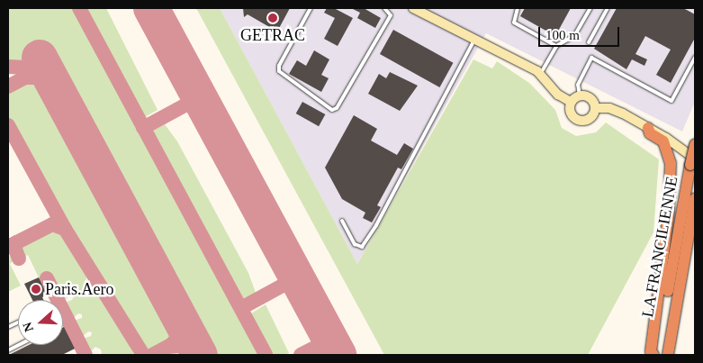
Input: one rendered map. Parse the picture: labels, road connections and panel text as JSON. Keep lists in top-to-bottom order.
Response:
{
  "streets": {
    "highway": ["LA FRANCILIENNE"]
  },
  "places": ["GETRAC", "Paris.Aero"],
  "scale_bar": "100 m",
  "north": "left"
}
